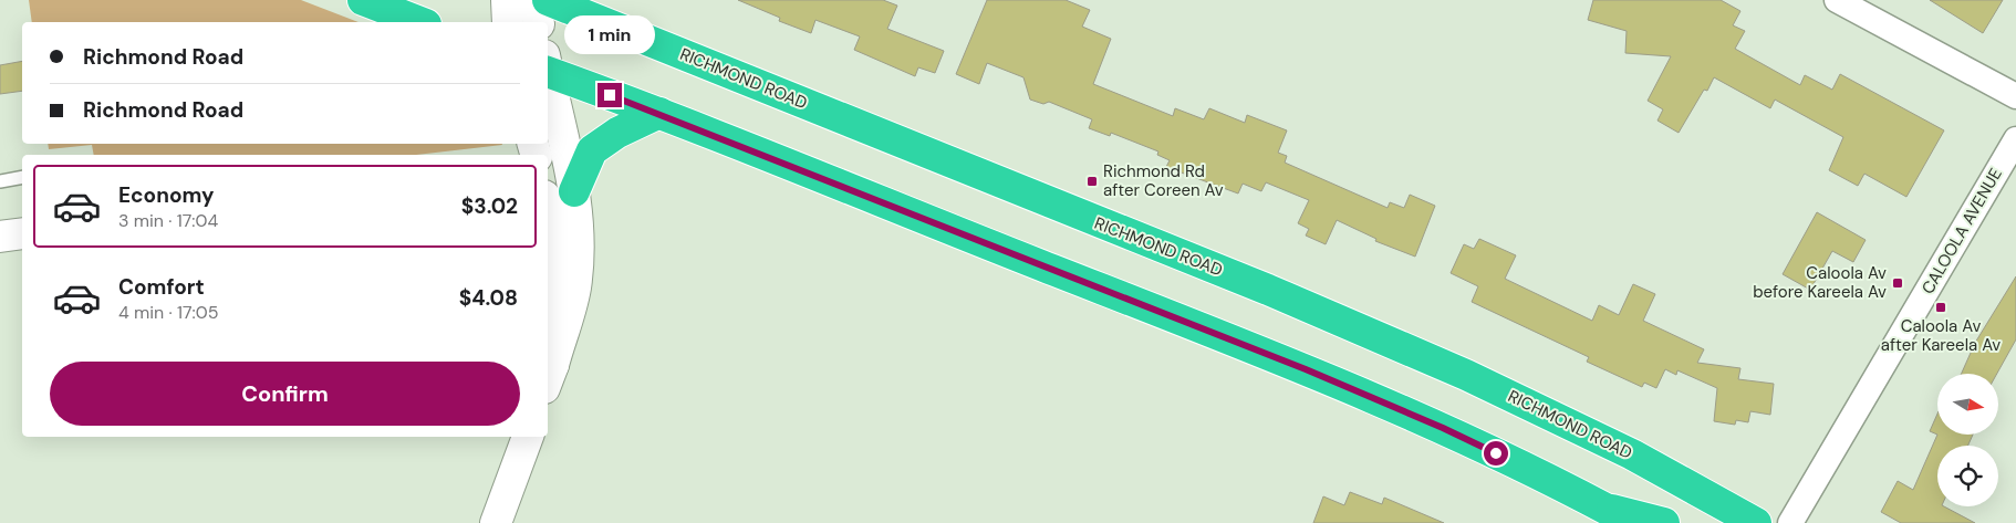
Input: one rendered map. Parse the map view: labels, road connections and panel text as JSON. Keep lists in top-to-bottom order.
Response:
{
  "streets": {
    "highway": ["RICHMOND ROAD"],
    "street": ["CALOOLA AVENUE"]
  },
  "places": {
    "transit": ["Richmond Rd after Coreen Av", "Caloola Av before Kareela Av", "Caloola Av after Kareela Av"]
  },
  "north": "right",
  "page": {
    "bubble": "1 min",
    "banner": ["Richmond Road", "Richmond Road"],
    "list": [
      {
        "name": "Economy",
        "note": "3 min · 17:04",
        "value": "$3.02"
      },
      {
        "name": "Comfort",
        "note": "4 min · 17:05",
        "value": "$4.08"
      }
    ],
    "buttons": "Confirm"
  }
}
